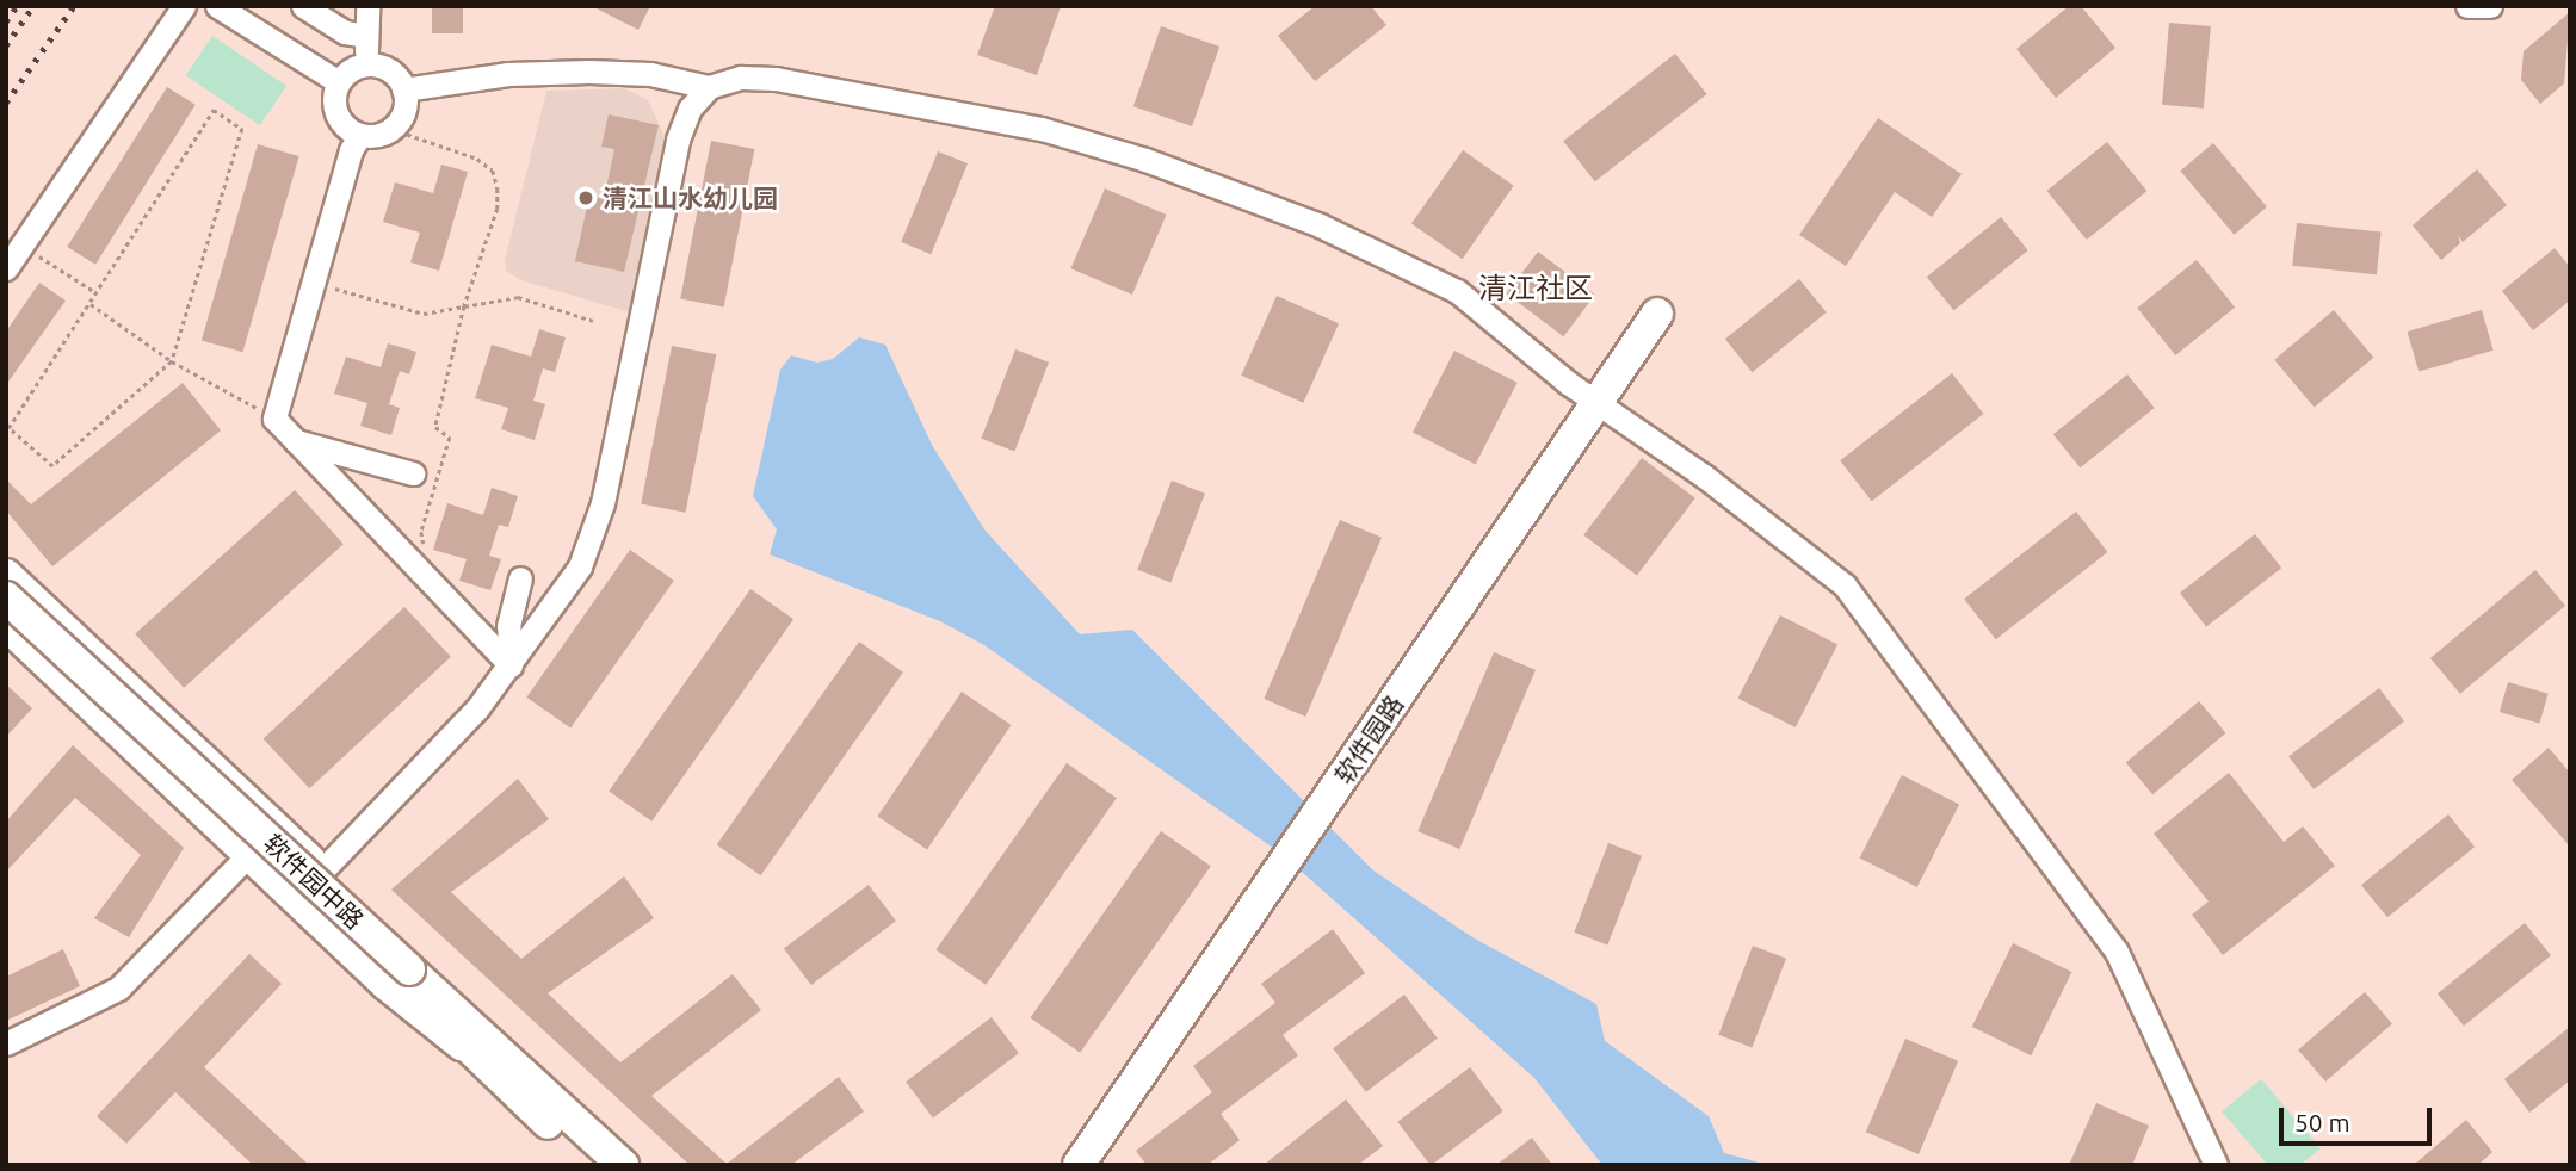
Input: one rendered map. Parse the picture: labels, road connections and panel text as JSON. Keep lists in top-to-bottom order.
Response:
{
  "streets": {
    "main road": ["软件园路", "软件园中路"]
  },
  "districts": ["清江社区"],
  "places": ["清江山水幼儿园"],
  "scale_bar": "50 m"
}
